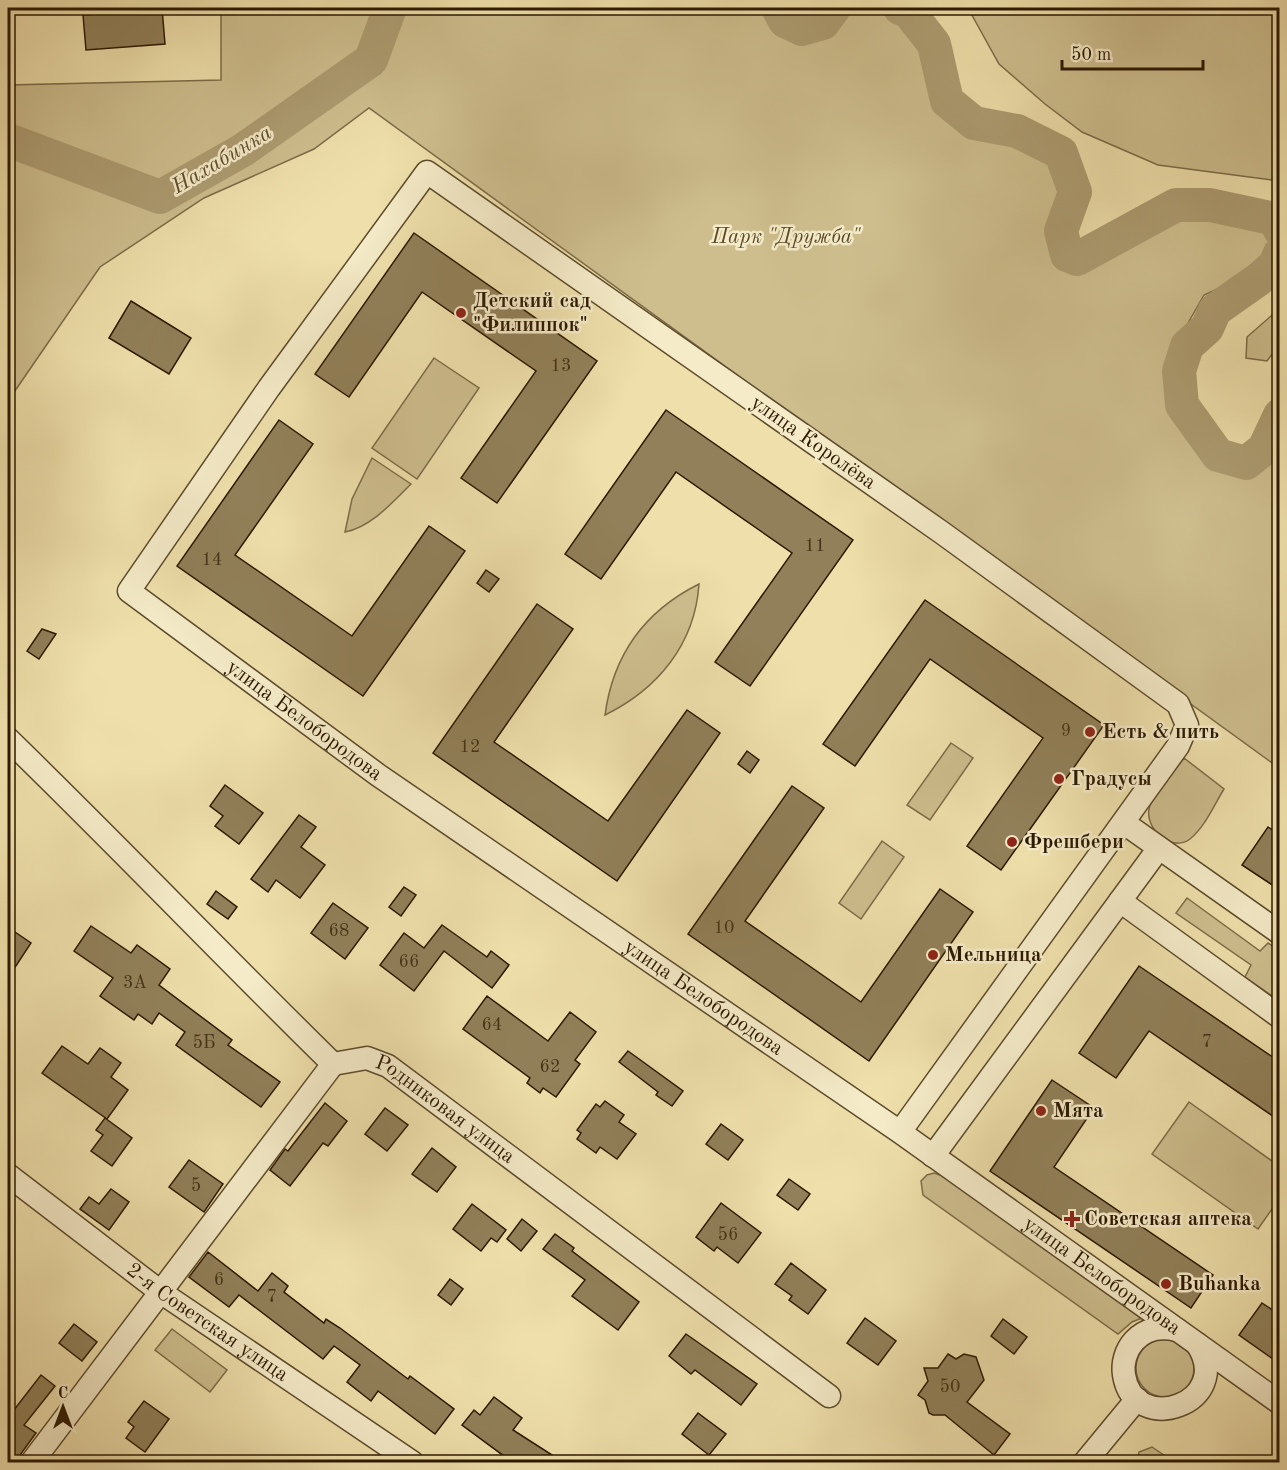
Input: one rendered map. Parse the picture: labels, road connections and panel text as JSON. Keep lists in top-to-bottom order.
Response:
{
  "streets": {
    "street": [
      "улица Королёва",
      "улица Белобородова",
      "Родниковая улица",
      "2-я Советская улица"
    ]
  },
  "crossings": [
    ["улица Королёва", "улица Белобородова"]
  ],
  "water": ["Нахабинка"],
  "parks": ["Парк \"Дружба\""],
  "places": {
    "other": [
      "Детский сад \"Филиппок\"",
      "Есть & пить",
      "Градусы",
      "Фрешбери",
      "Мельница",
      "Мята",
      "Buhanka"
    ],
    "health": ["Советская аптека"]
  },
  "house_numbers": [
    "13",
    "11",
    "14",
    "9",
    "12",
    "10",
    "68",
    "66",
    "3А",
    "64",
    "7",
    "5Б",
    "62",
    "5",
    "56",
    "6",
    "7",
    "50"
  ],
  "scale_bar": "50 m",
  "north": "top"
}
